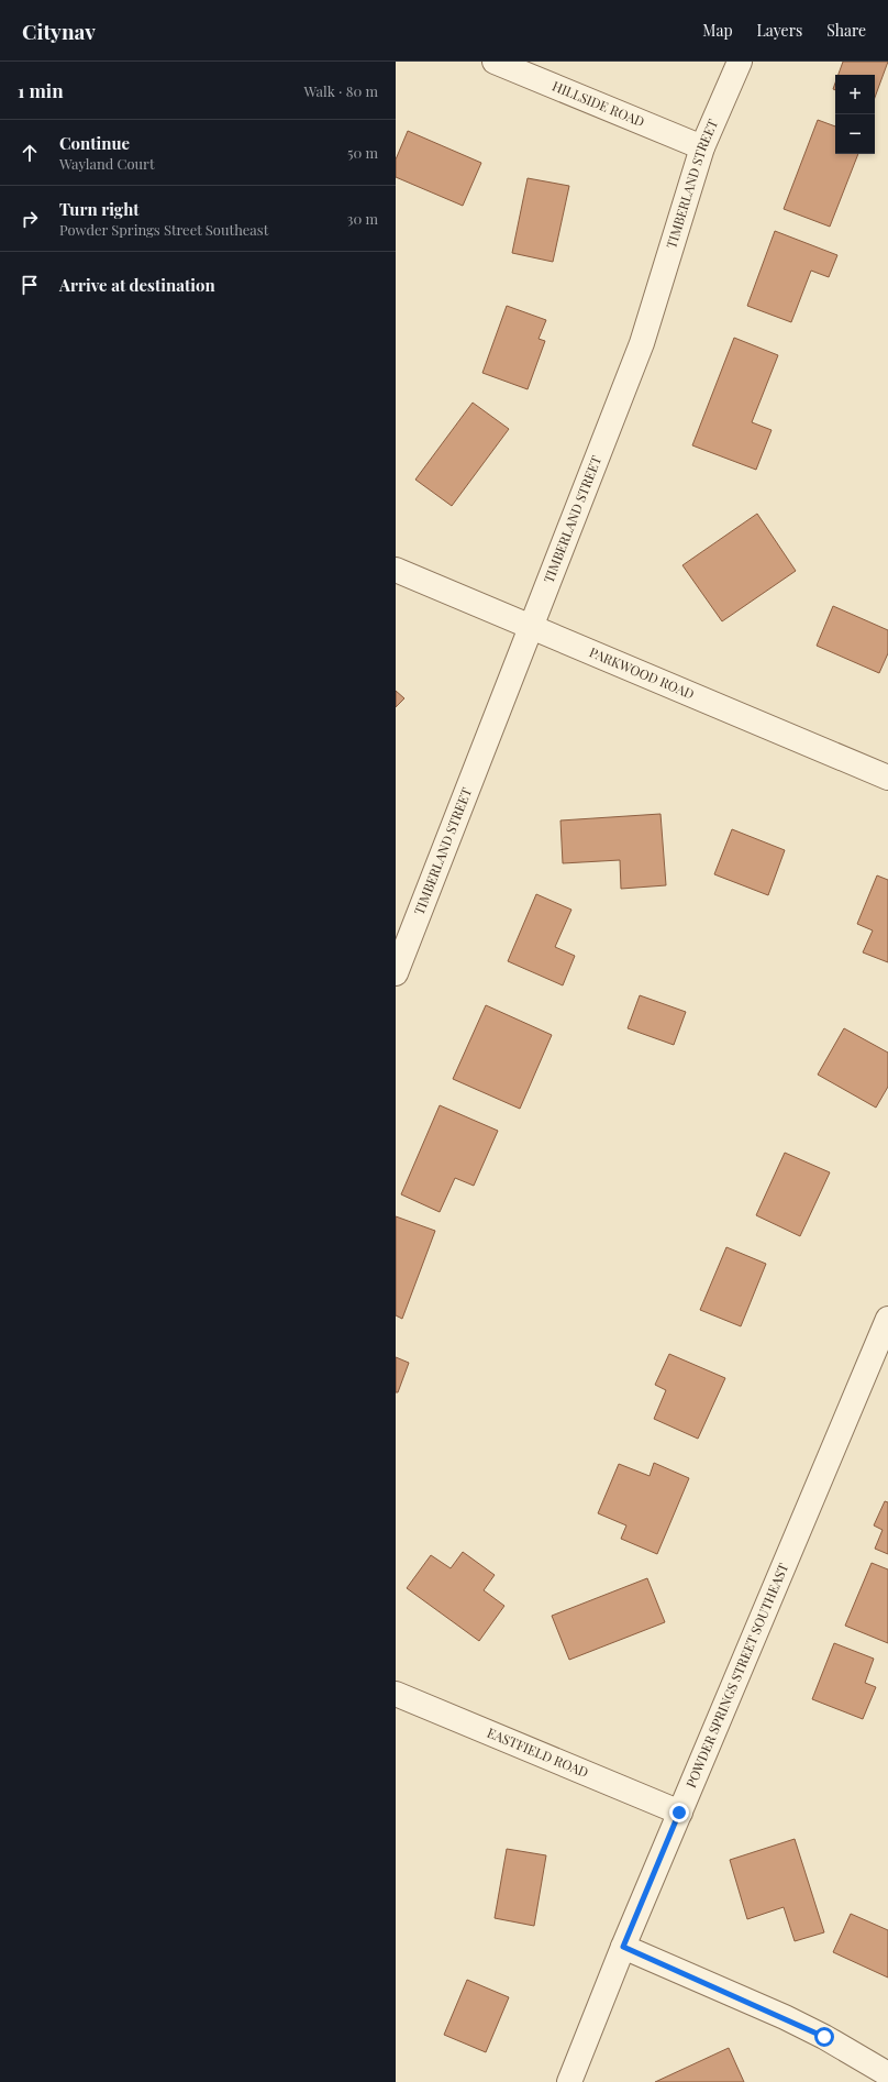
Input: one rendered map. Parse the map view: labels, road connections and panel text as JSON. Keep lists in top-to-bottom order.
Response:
{
  "streets": {
    "street": [
      "HILLSIDE ROAD",
      "TIMBERLAND STREET",
      "PARKWOOD ROAD",
      "POWDER SPRINGS STREET SOUTHEAST",
      "EASTFIELD ROAD"
    ]
  },
  "crossings": [
    ["HILLSIDE ROAD", "TIMBERLAND STREET"],
    ["TIMBERLAND STREET", "PARKWOOD ROAD"],
    ["POWDER SPRINGS STREET SOUTHEAST", "EASTFIELD ROAD"]
  ],
  "page": {
    "header": "Citynav",
    "nav": ["Map", "Layers", "Share"],
    "heading": ["1 min", "Walk · 80 m"],
    "map_buttons": ["+", "−"],
    "list": [
      ["Continue", "Wayland Court", "50 m"],
      ["Turn right", "Powder Springs Street Southeast", "30 m"],
      "Arrive at destination"
    ]
  }
}
